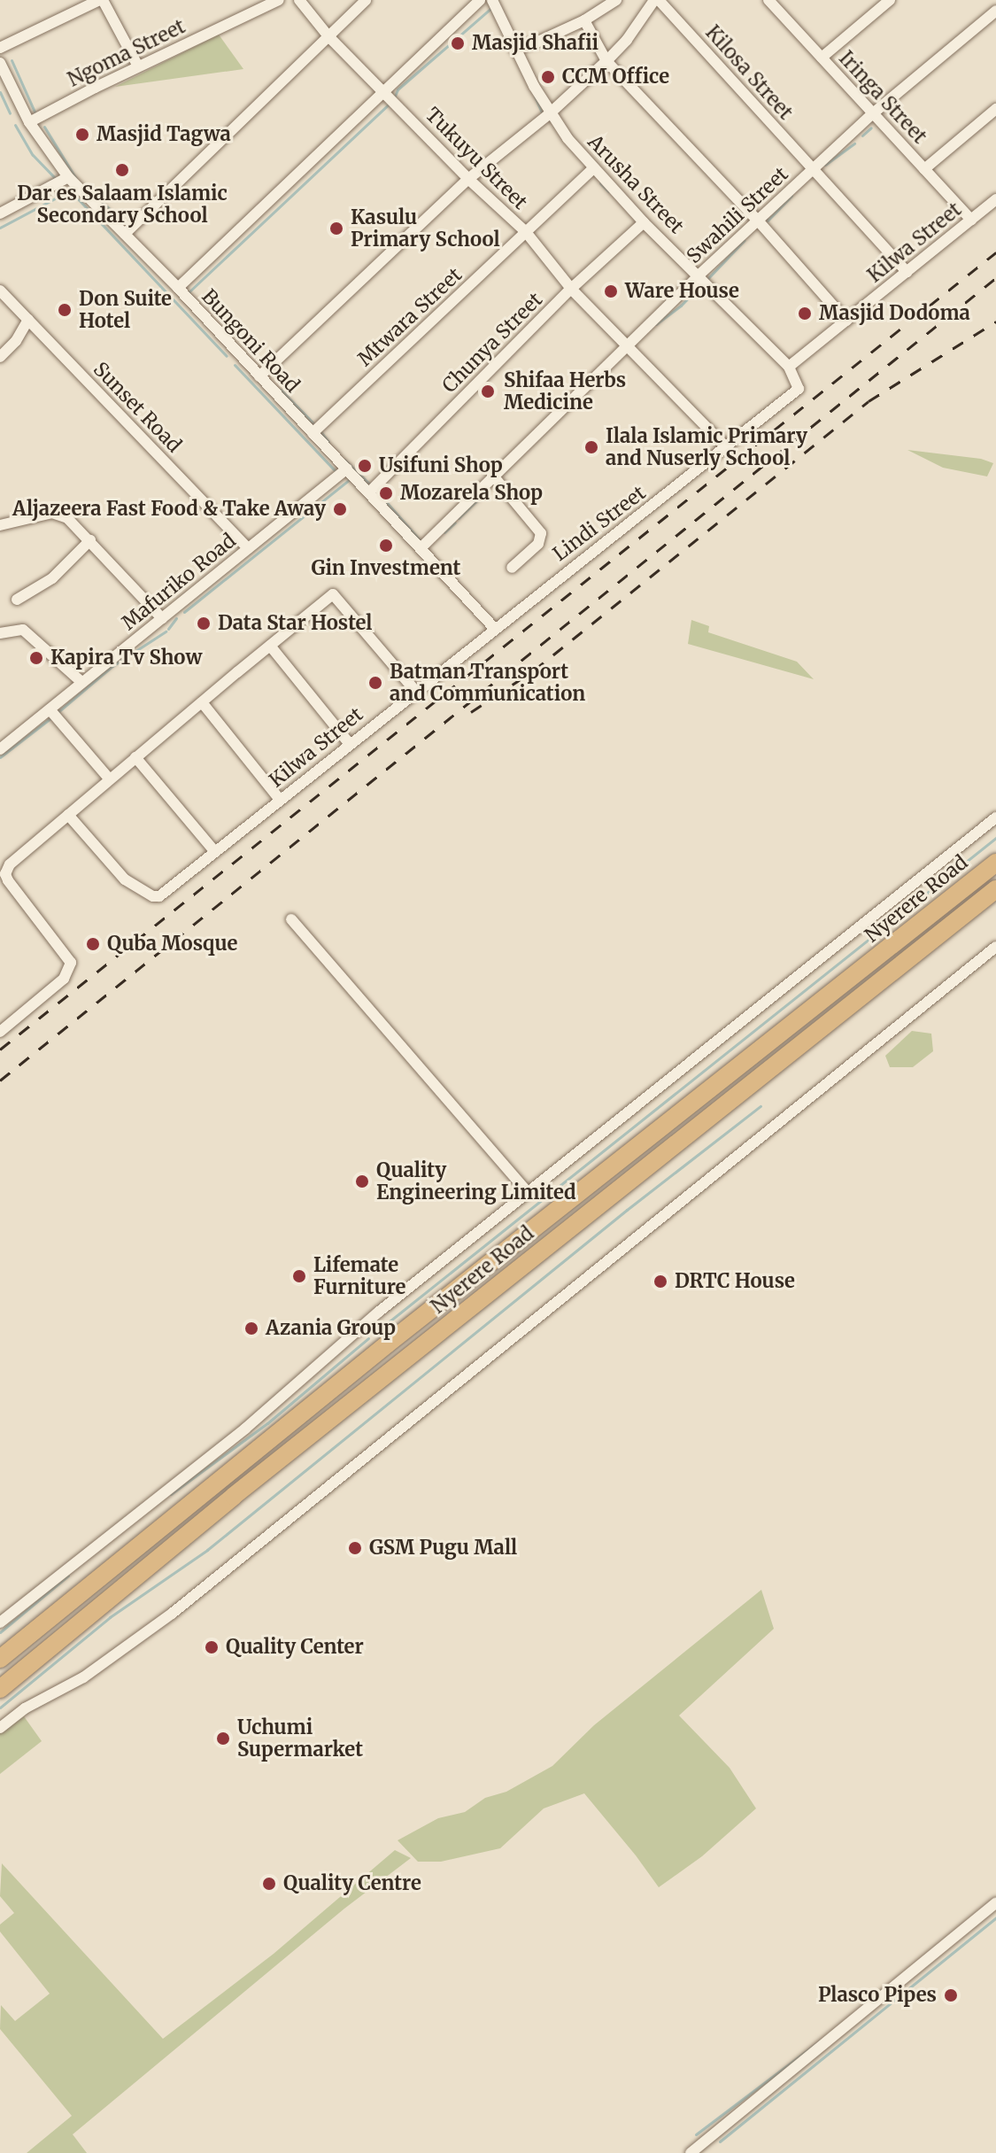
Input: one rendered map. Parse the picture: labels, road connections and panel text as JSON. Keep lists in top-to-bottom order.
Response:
{
  "streets": {
    "highway": ["Nyerere Road"],
    "street": [
      "Ngoma Street",
      "Kilosa Street",
      "Iringa Street",
      "Tukuyu Street",
      "Arusha Street",
      "Swahili Street",
      "Kilwa Street",
      "Mtwara Street",
      "Bungoni Road",
      "Chunya Street",
      "Sunset Road",
      "Lindi Street",
      "Mafuriko Road"
    ]
  },
  "crossings": [
    ["Ngoma Street", "Bungoni Road"],
    ["Kilosa Street", "Swahili Street"],
    ["Kilosa Street", "Kilwa Street"],
    ["Iringa Street", "Swahili Street"],
    ["Iringa Street", "Kilwa Street"],
    ["Tukuyu Street", "Swahili Street"],
    ["Tukuyu Street", "Mtwara Street"],
    ["Tukuyu Street", "Chunya Street"],
    ["Tukuyu Street", "Lindi Street"],
    ["Arusha Street", "Swahili Street"],
    ["Arusha Street", "Kilwa Street"],
    ["Arusha Street", "Mtwara Street"],
    ["Arusha Street", "Chunya Street"],
    ["Arusha Street", "Lindi Street"],
    ["Kilwa Street", "Bungoni Road"],
    ["Kilwa Street", "Lindi Street"],
    ["Mtwara Street", "Bungoni Road"],
    ["Bungoni Road", "Chunya Street"],
    ["Bungoni Road", "Lindi Street"],
    ["Bungoni Road", "Mafuriko Road"],
    ["Sunset Road", "Mafuriko Road"]
  ],
  "places": [
    "Masjid Shafii",
    "CCM Office",
    "Masjid Tagwa",
    "Dar es Salaam Islamic Secondary School",
    "Kasulu Primary School",
    "Ware House",
    "Don Suite Hotel",
    "Masjid Dodoma",
    "Shifaa Herbs Medicine",
    "Ilala Islamic Primary and Nuserly School",
    "Usifuni Shop",
    "Mozarela Shop",
    "Aljazeera Fast Food & Take Away",
    "Gin Investment",
    "Data Star Hostel",
    "Kapira Tv Show",
    "Batman Transport and Communication",
    "Quba Mosque",
    "Quality Engineering Limited",
    "Lifemate Furniture",
    "DRTC House",
    "Azania Group",
    "GSM Pugu Mall",
    "Quality Center",
    "Uchumi Supermarket",
    "Quality Centre",
    "Plasco Pipes"
  ]
}
